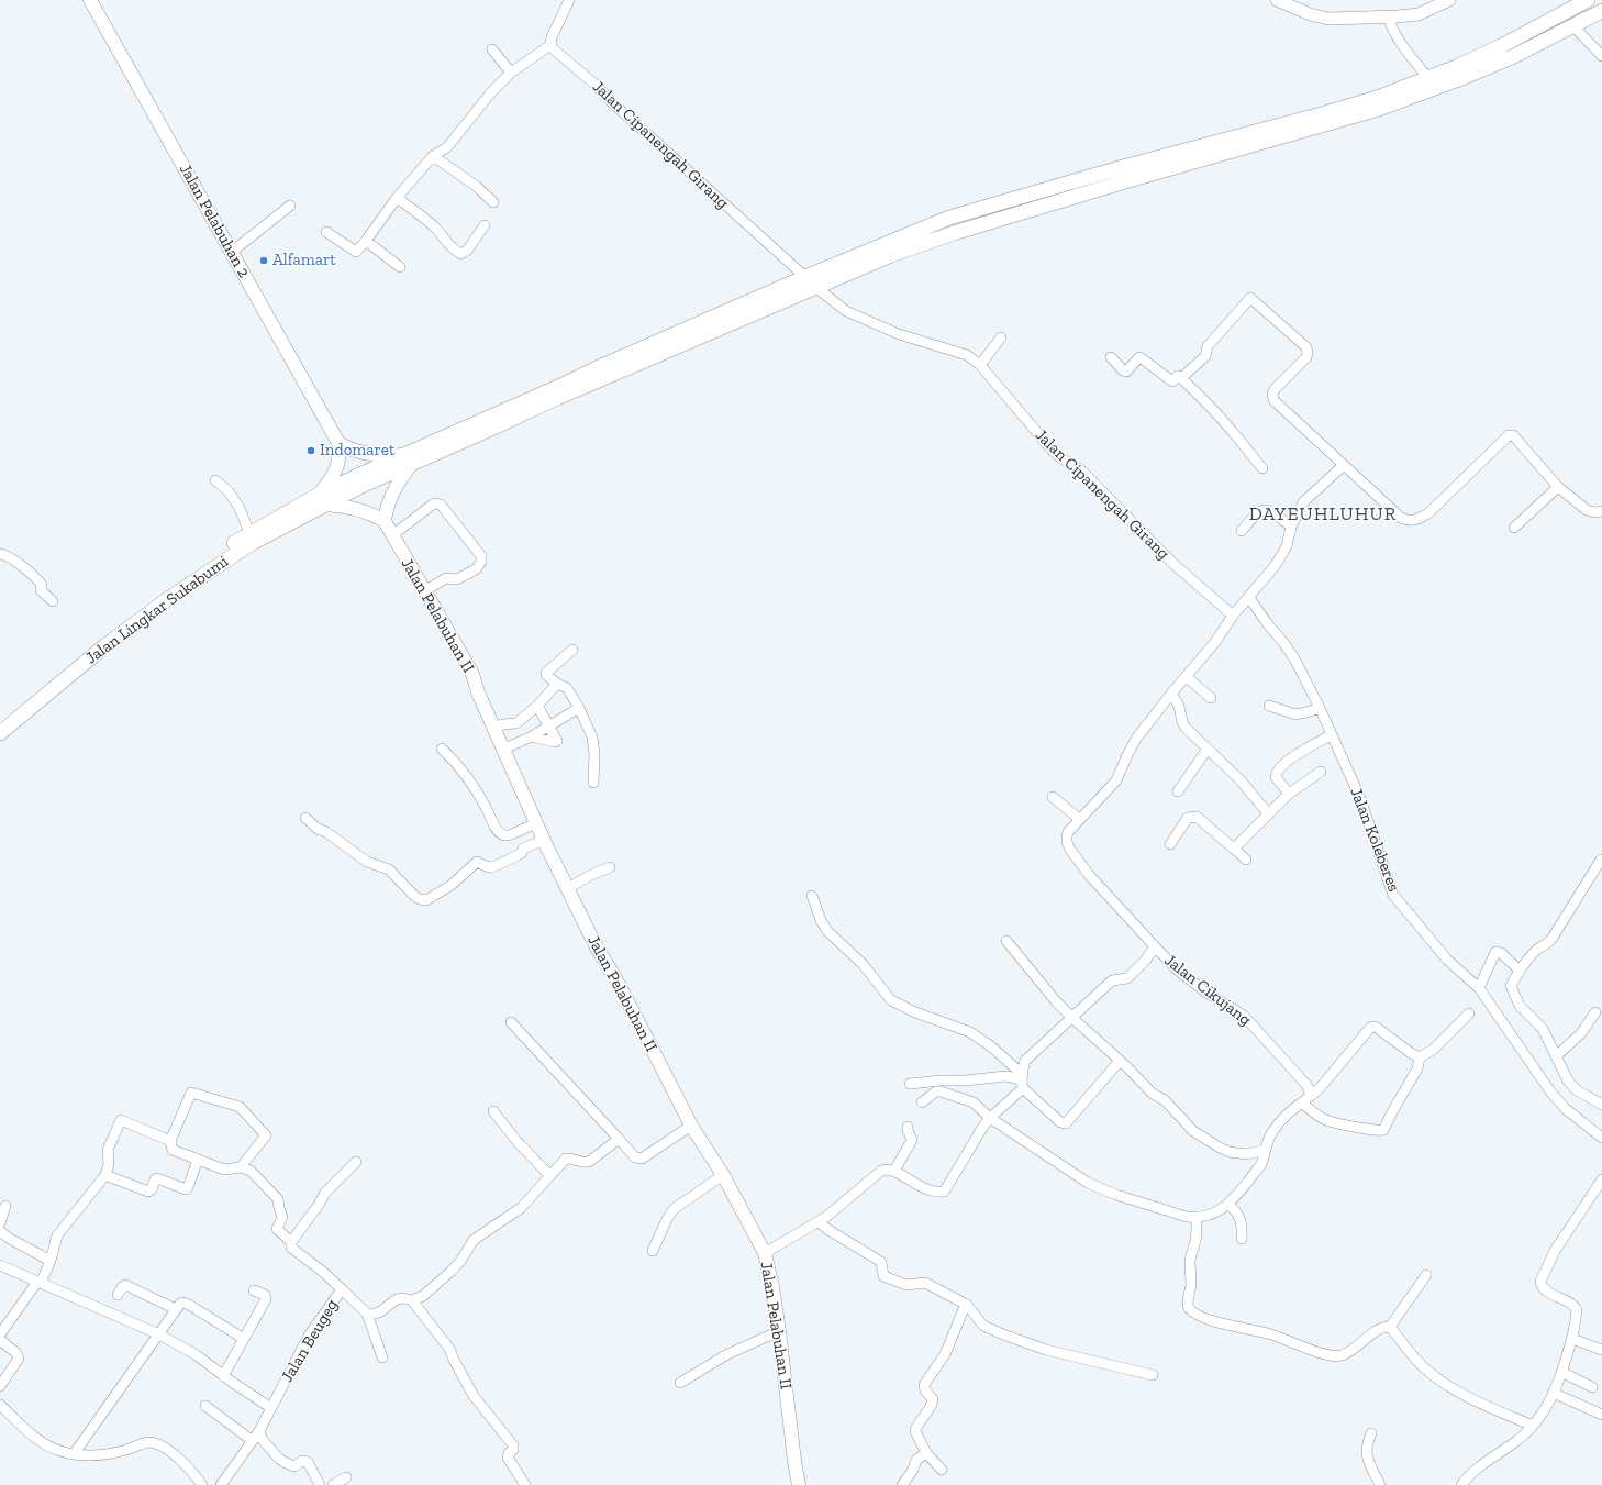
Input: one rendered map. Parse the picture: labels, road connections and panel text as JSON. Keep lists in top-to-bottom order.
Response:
{
  "streets": {
    "main road": ["Jalan Pelabuhan 2", "Jalan Lingkar Sukabumi", "Jalan Pelabuhan II"],
    "street": [
      "Jalan Cipanengah Girang",
      "Jalan Koleberes",
      "Jalan Cikujang",
      "Jalan Beugeg"
    ]
  },
  "crossings": [
    ["Jalan Cipanengah Girang", "Jalan Cikujang"],
    ["Jalan Koleberes", "Jalan Cikujang"]
  ],
  "districts": ["DAYEUHLUHUR"],
  "places": ["Alfamart", "Indomaret"]
}
